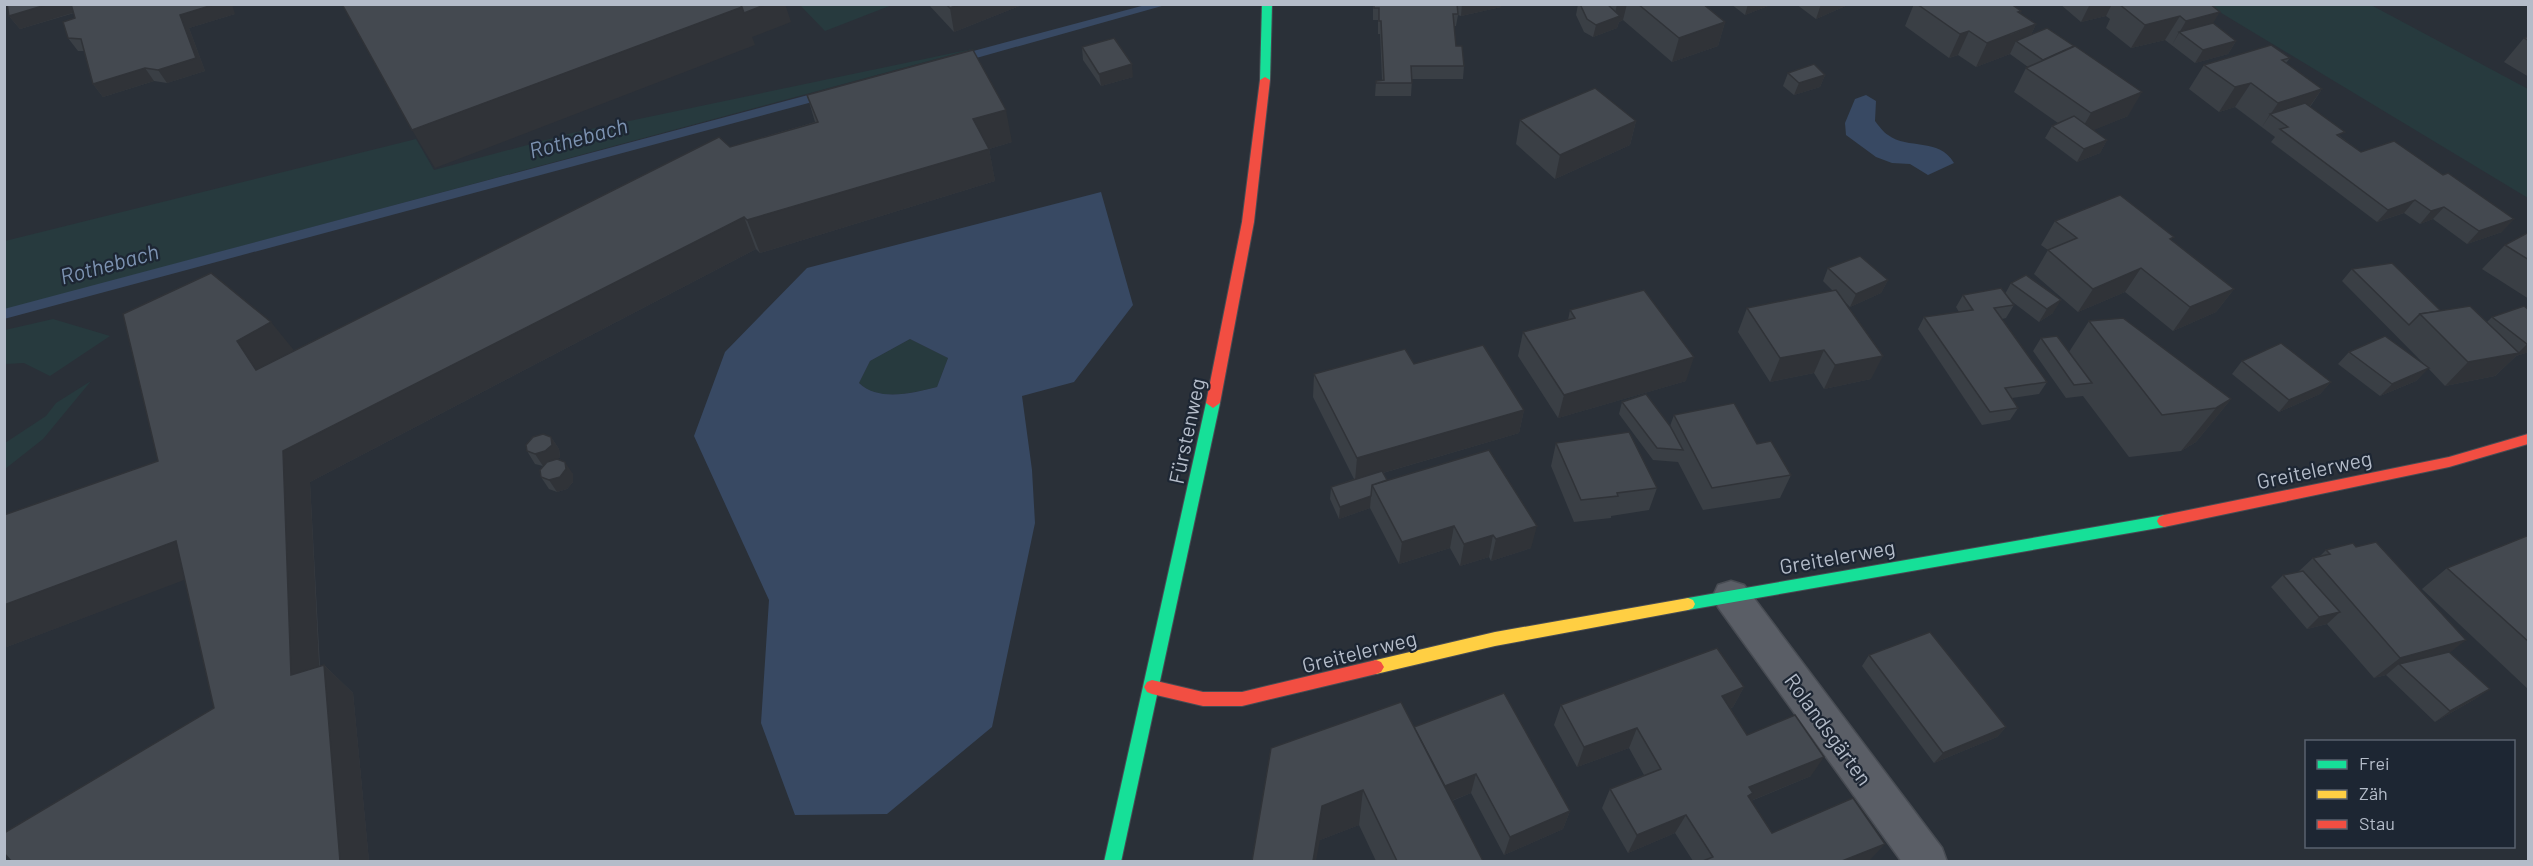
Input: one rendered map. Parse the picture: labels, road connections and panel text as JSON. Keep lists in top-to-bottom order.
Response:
{
  "streets": {
    "street": ["Fürstenweg", "Greitelerweg", "Rolandsgärten"]
  },
  "crossings": [
    ["Fürstenweg", "Greitelerweg"],
    ["Greitelerweg", "Rolandsgärten"]
  ],
  "water": ["Rothebach"],
  "legend": ["Frei", "Zäh", "Stau"]
}
